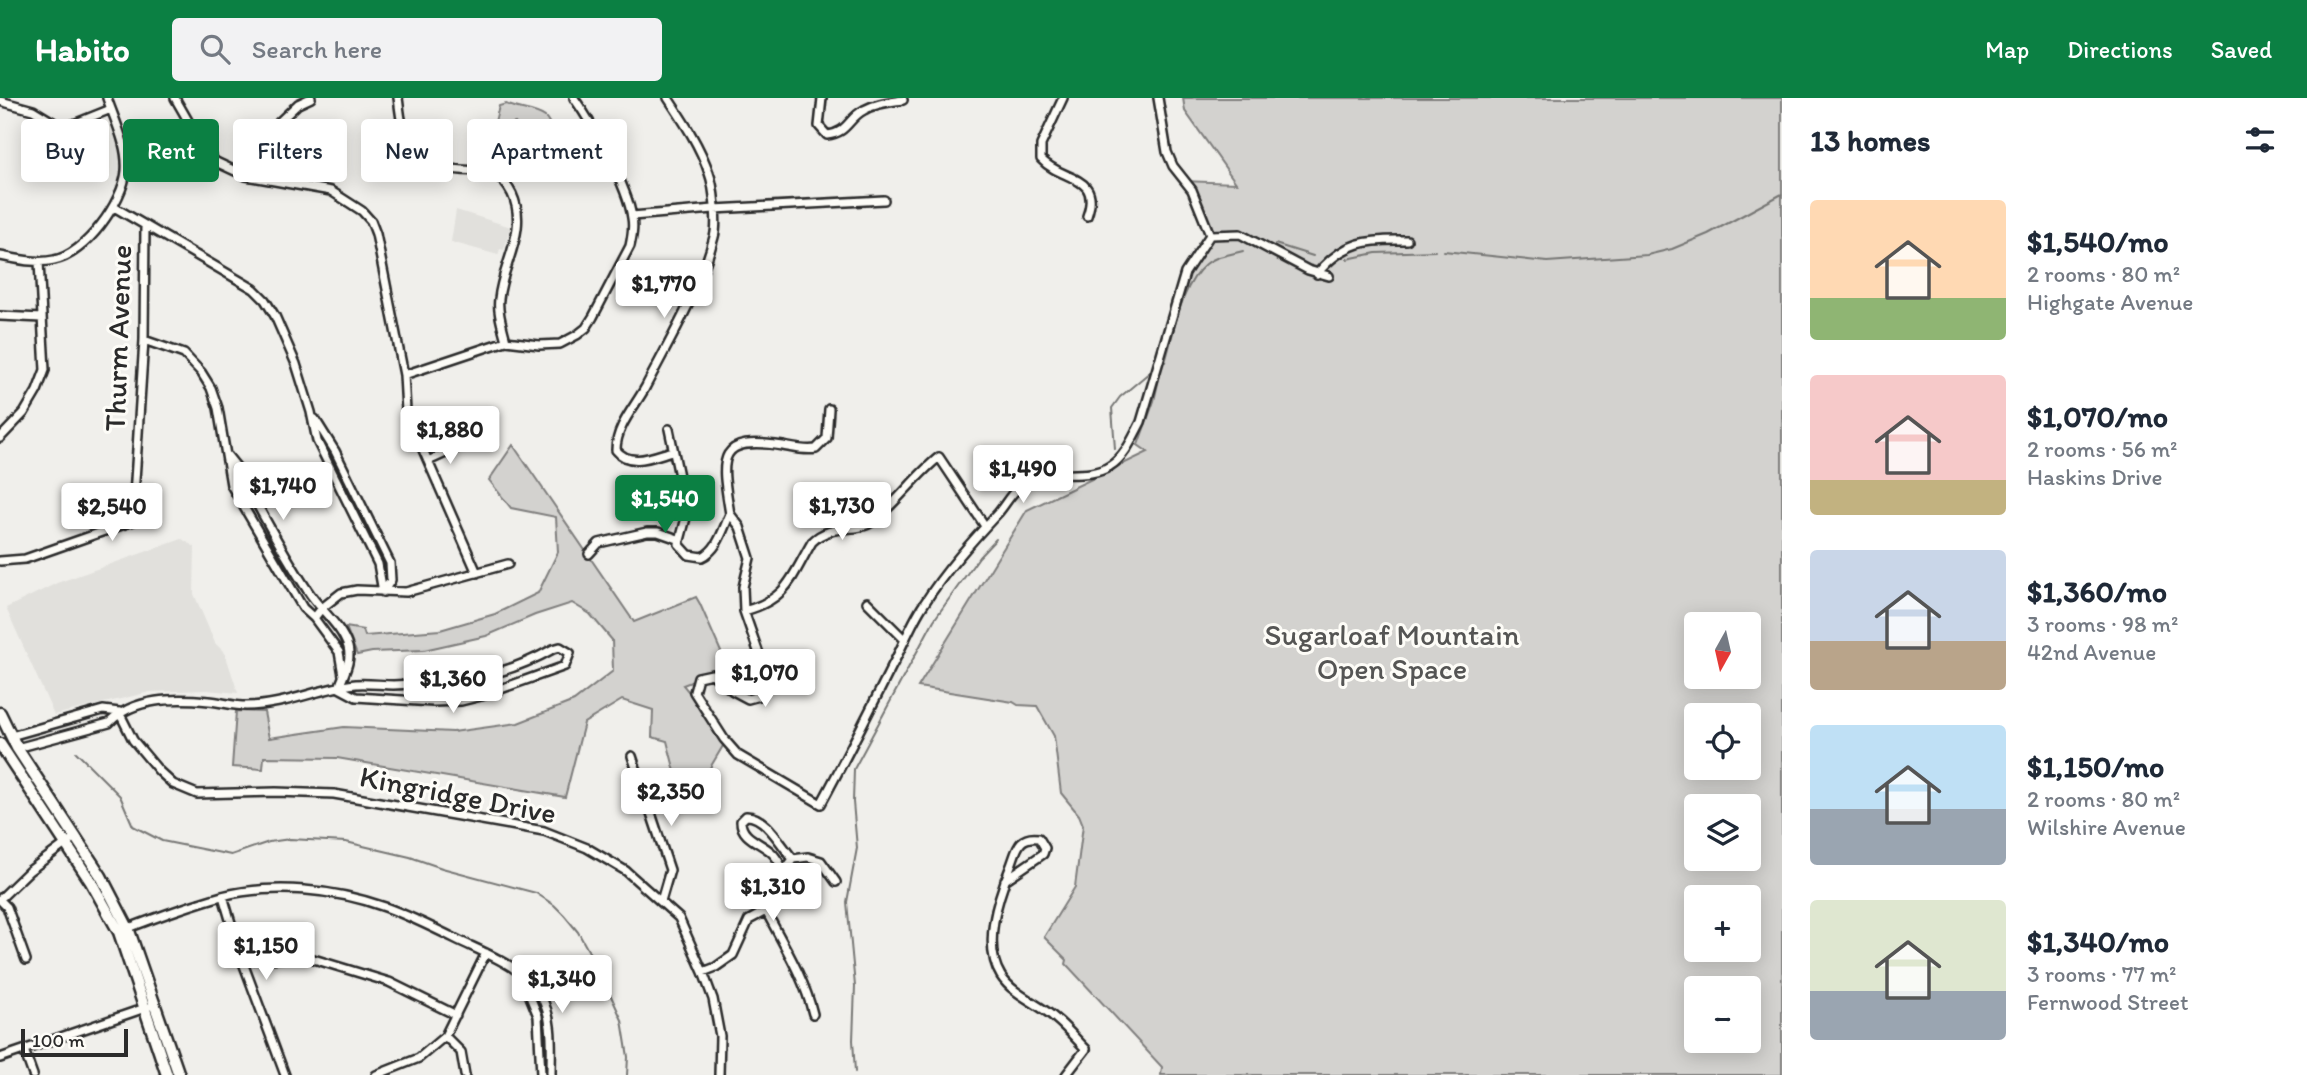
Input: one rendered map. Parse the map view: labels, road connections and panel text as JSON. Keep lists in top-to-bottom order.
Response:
{
  "streets": {
    "street": ["Thurm Avenue", "Kingridge Drive"]
  },
  "parks": ["Sugarloaf Mountain Open Space"],
  "scale_bar": "100 m",
  "north": "bottom",
  "page": {
    "header": "Habito",
    "search": "Search here",
    "nav": ["Map", "Directions", "Saved"],
    "heading": "13 homes",
    "chip": [
      "Buy",
      "Rent",
      "Filters",
      "New",
      "Apartment"
    ],
    "list": [
      {
        "name": "$1,540/mo",
        "note": "2 rooms · 80 m² · Highgate Avenue"
      },
      {
        "name": "$1,070/mo",
        "note": "2 rooms · 56 m² · Haskins Drive"
      },
      {
        "name": "$1,360/mo",
        "note": "3 rooms · 98 m² · 42nd Avenue"
      },
      {
        "name": "$1,150/mo",
        "note": "2 rooms · 80 m² · Wilshire Avenue"
      },
      {
        "name": "$1,340/mo",
        "note": "3 rooms · 77 m² · Fernwood Street"
      }
    ],
    "price": [
      "$1,770",
      "$1,880",
      "$1,490",
      "$1,740",
      "$1,540",
      "$1,730",
      "$2,540",
      "$1,070",
      "$1,360",
      "$2,350",
      "$1,310",
      "$1,150",
      "$1,340"
    ],
    "map_buttons": ["+", "−"],
    "scale": "100 m"
  }
}
